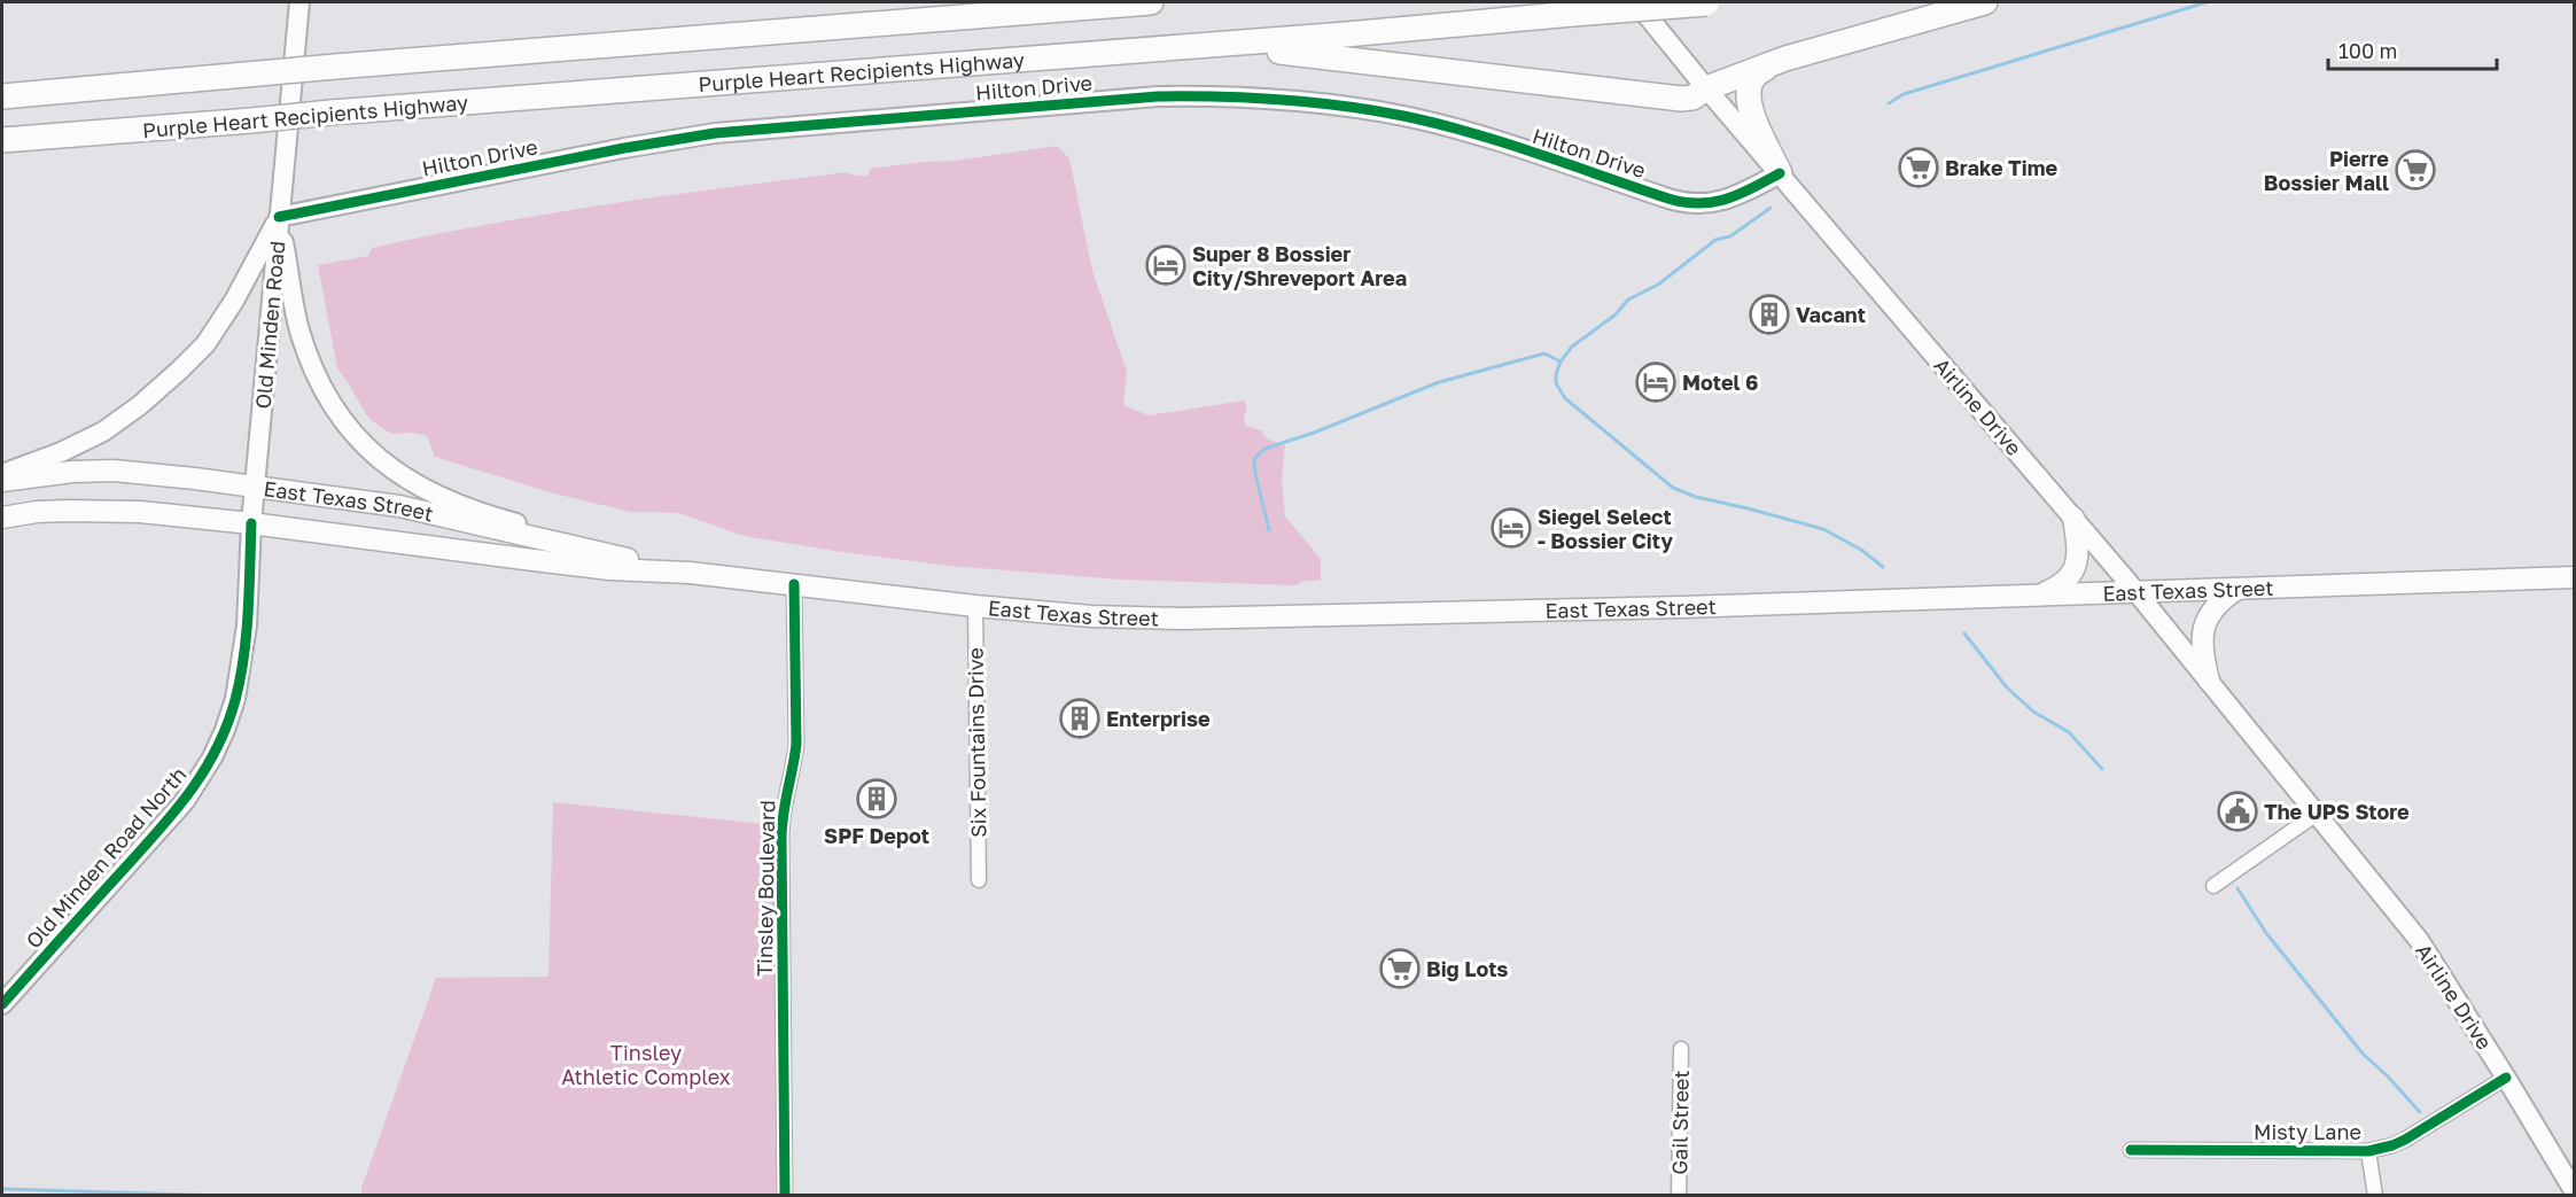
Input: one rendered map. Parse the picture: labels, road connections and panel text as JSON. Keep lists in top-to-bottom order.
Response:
{
  "streets": {
    "highway": ["Purple Heart Recipients Highway"],
    "main road": [
      "Hilton Drive",
      "Old Minden Road",
      "Airline Drive",
      "East Texas Street",
      "Old Minden Road North"
    ],
    "street": [
      "Six Fountains Drive",
      "Tinsley Boulevard",
      "Gail Street",
      "Misty Lane"
    ]
  },
  "crossings": [
    ["Hilton Drive", "Old Minden Road"],
    ["Hilton Drive", "Airline Drive"],
    ["Old Minden Road", "East Texas Street"],
    ["Old Minden Road", "Old Minden Road North"],
    ["Airline Drive", "East Texas Street"],
    ["Airline Drive", "Misty Lane"],
    ["East Texas Street", "Six Fountains Drive"],
    ["East Texas Street", "Old Minden Road North"],
    ["East Texas Street", "Tinsley Boulevard"]
  ],
  "parks": ["Tinsley Athletic Complex"],
  "places": {
    "supermarket": ["Brake Time", "Pierre Bossier Mall", "Big Lots"],
    "hotel": ["Super 8 Bossier City/Shreveport Area", "Motel 6", "Siegel Select - Bossier City"],
    "building": ["Vacant", "Enterprise", "SPF Depot"],
    "public building": ["The UPS Store"]
  },
  "scale_bar": "100 m"
}
